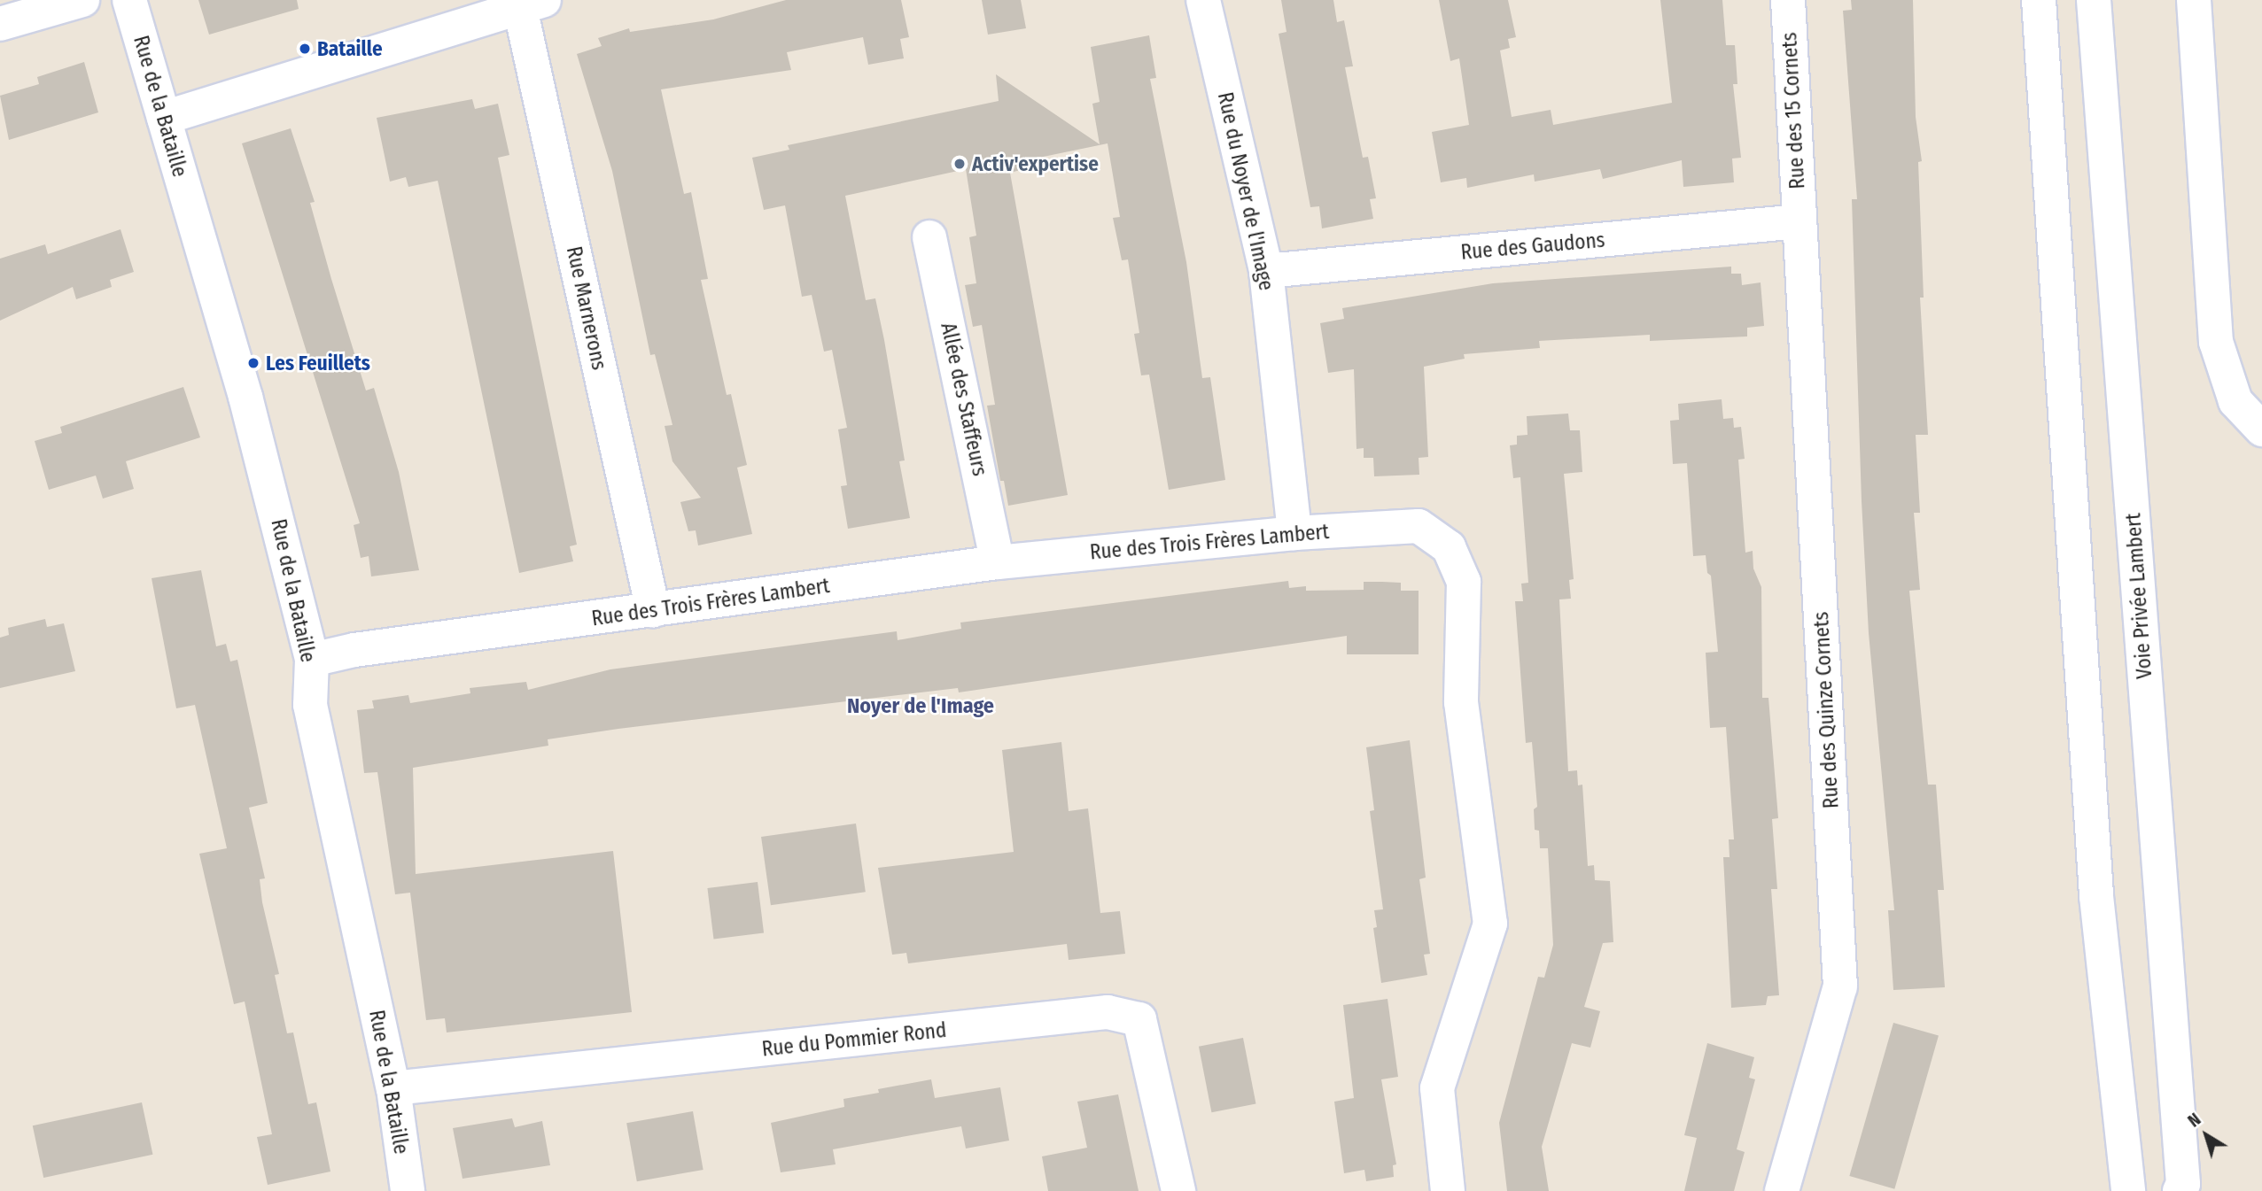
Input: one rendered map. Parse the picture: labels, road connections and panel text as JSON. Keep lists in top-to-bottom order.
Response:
{
  "streets": {
    "street": [
      "Rue de la Bataille",
      "Rue des 15 Cornets",
      "Rue du Noyer de l'Image",
      "Rue des Gaudons",
      "Rue Marnerons",
      "Allée des Staffeurs",
      "Rue des Trois Frères Lambert",
      "Voie Privée Lambert",
      "Rue des Quinze Cornets",
      "Rue du Pommier Rond"
    ]
  },
  "crossings": [
    ["Rue de la Bataille", "Rue des Trois Frères Lambert"],
    ["Rue de la Bataille", "Rue du Pommier Rond"],
    ["Rue des 15 Cornets", "Rue des Gaudons"],
    ["Rue des 15 Cornets", "Rue des Quinze Cornets"],
    ["Rue du Noyer de l'Image", "Rue des Gaudons"],
    ["Rue du Noyer de l'Image", "Rue des Trois Frères Lambert"],
    ["Rue des Gaudons", "Rue des Quinze Cornets"],
    ["Rue Marnerons", "Rue des Trois Frères Lambert"],
    ["Allée des Staffeurs", "Rue des Trois Frères Lambert"]
  ],
  "districts": ["Noyer de l'Image"],
  "places": ["Bataille", "Activ'expertise", "Les Feuillets"],
  "north": "top left"
}
